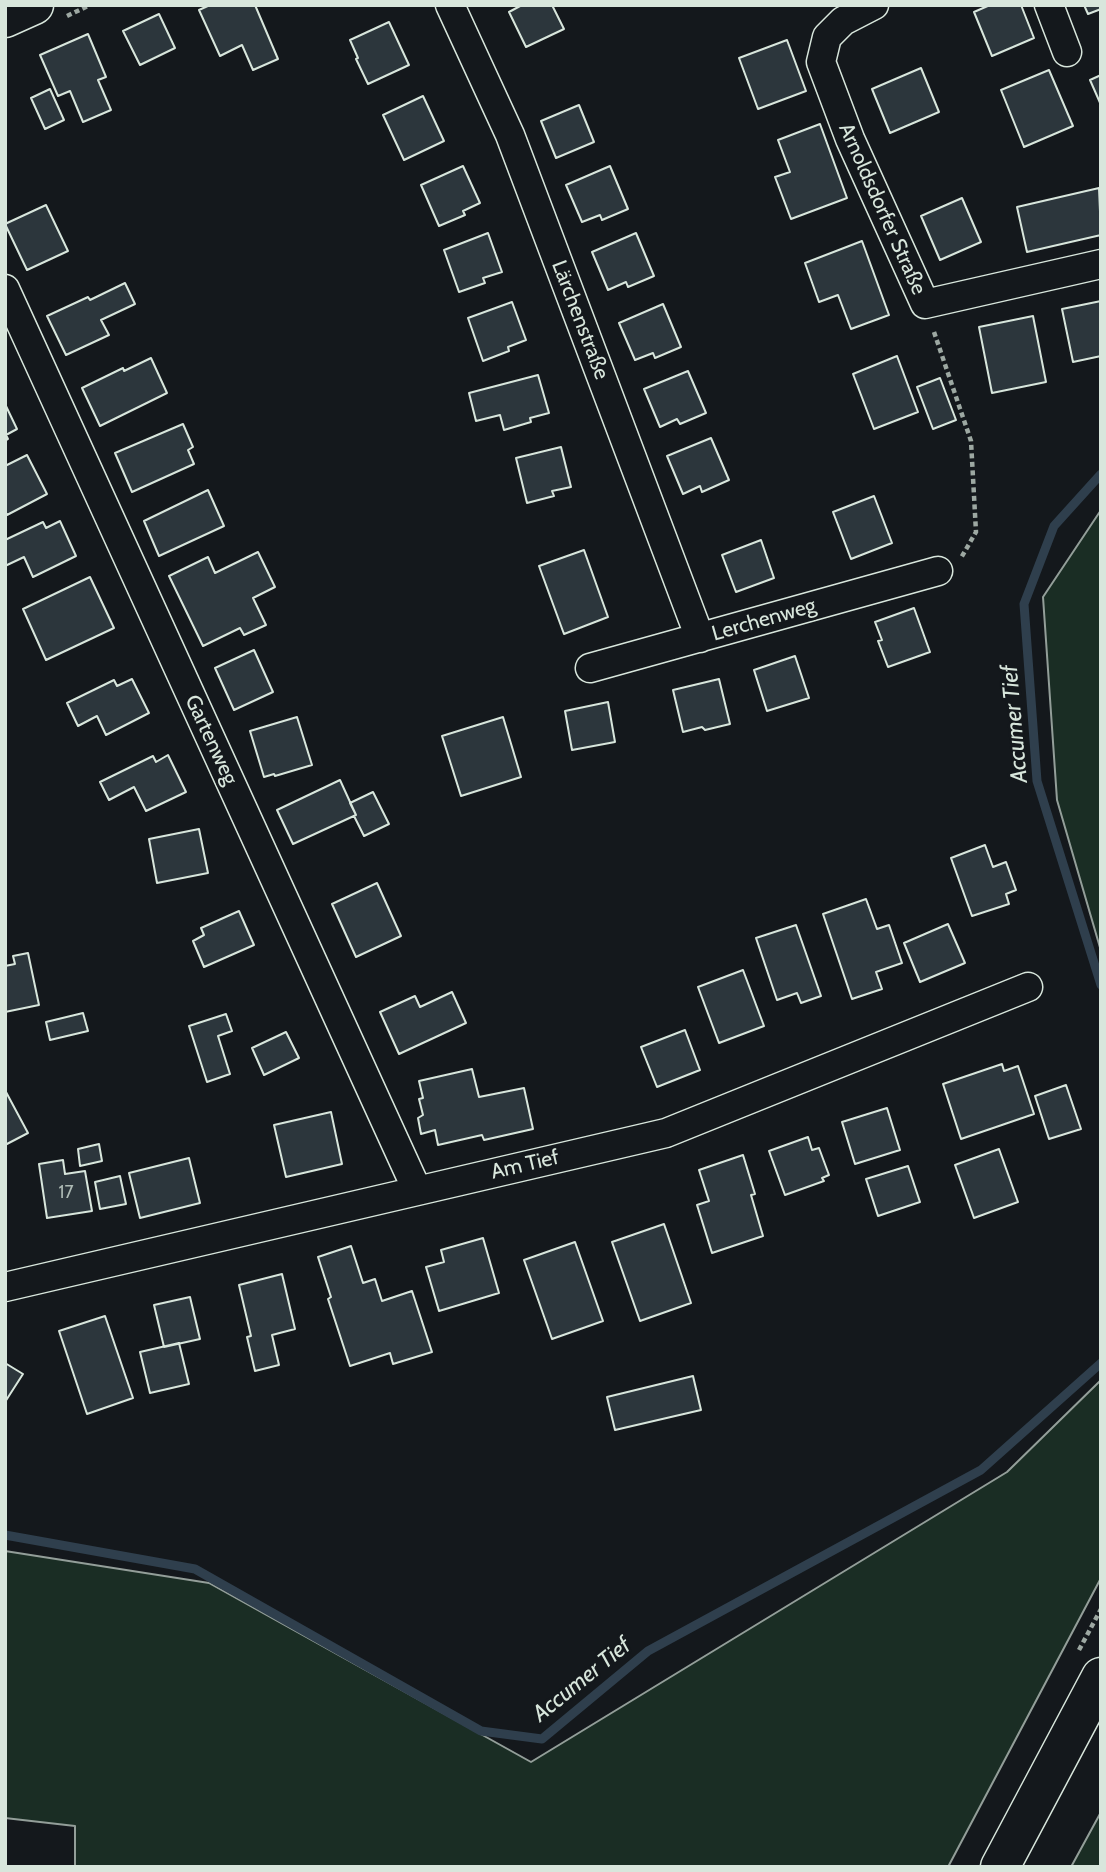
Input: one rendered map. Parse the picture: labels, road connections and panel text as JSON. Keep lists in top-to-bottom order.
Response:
{
  "streets": {
    "street": [
      "Arnoldsdorfer Straße",
      "Lärchenstraße",
      "Lerchenweg",
      "Gartenweg",
      "Am Tief"
    ]
  },
  "crossings": [
    ["Lärchenstraße", "Lerchenweg"],
    ["Gartenweg", "Am Tief"]
  ],
  "water": ["Accumer Tief"],
  "house_numbers": ["17"]
}
